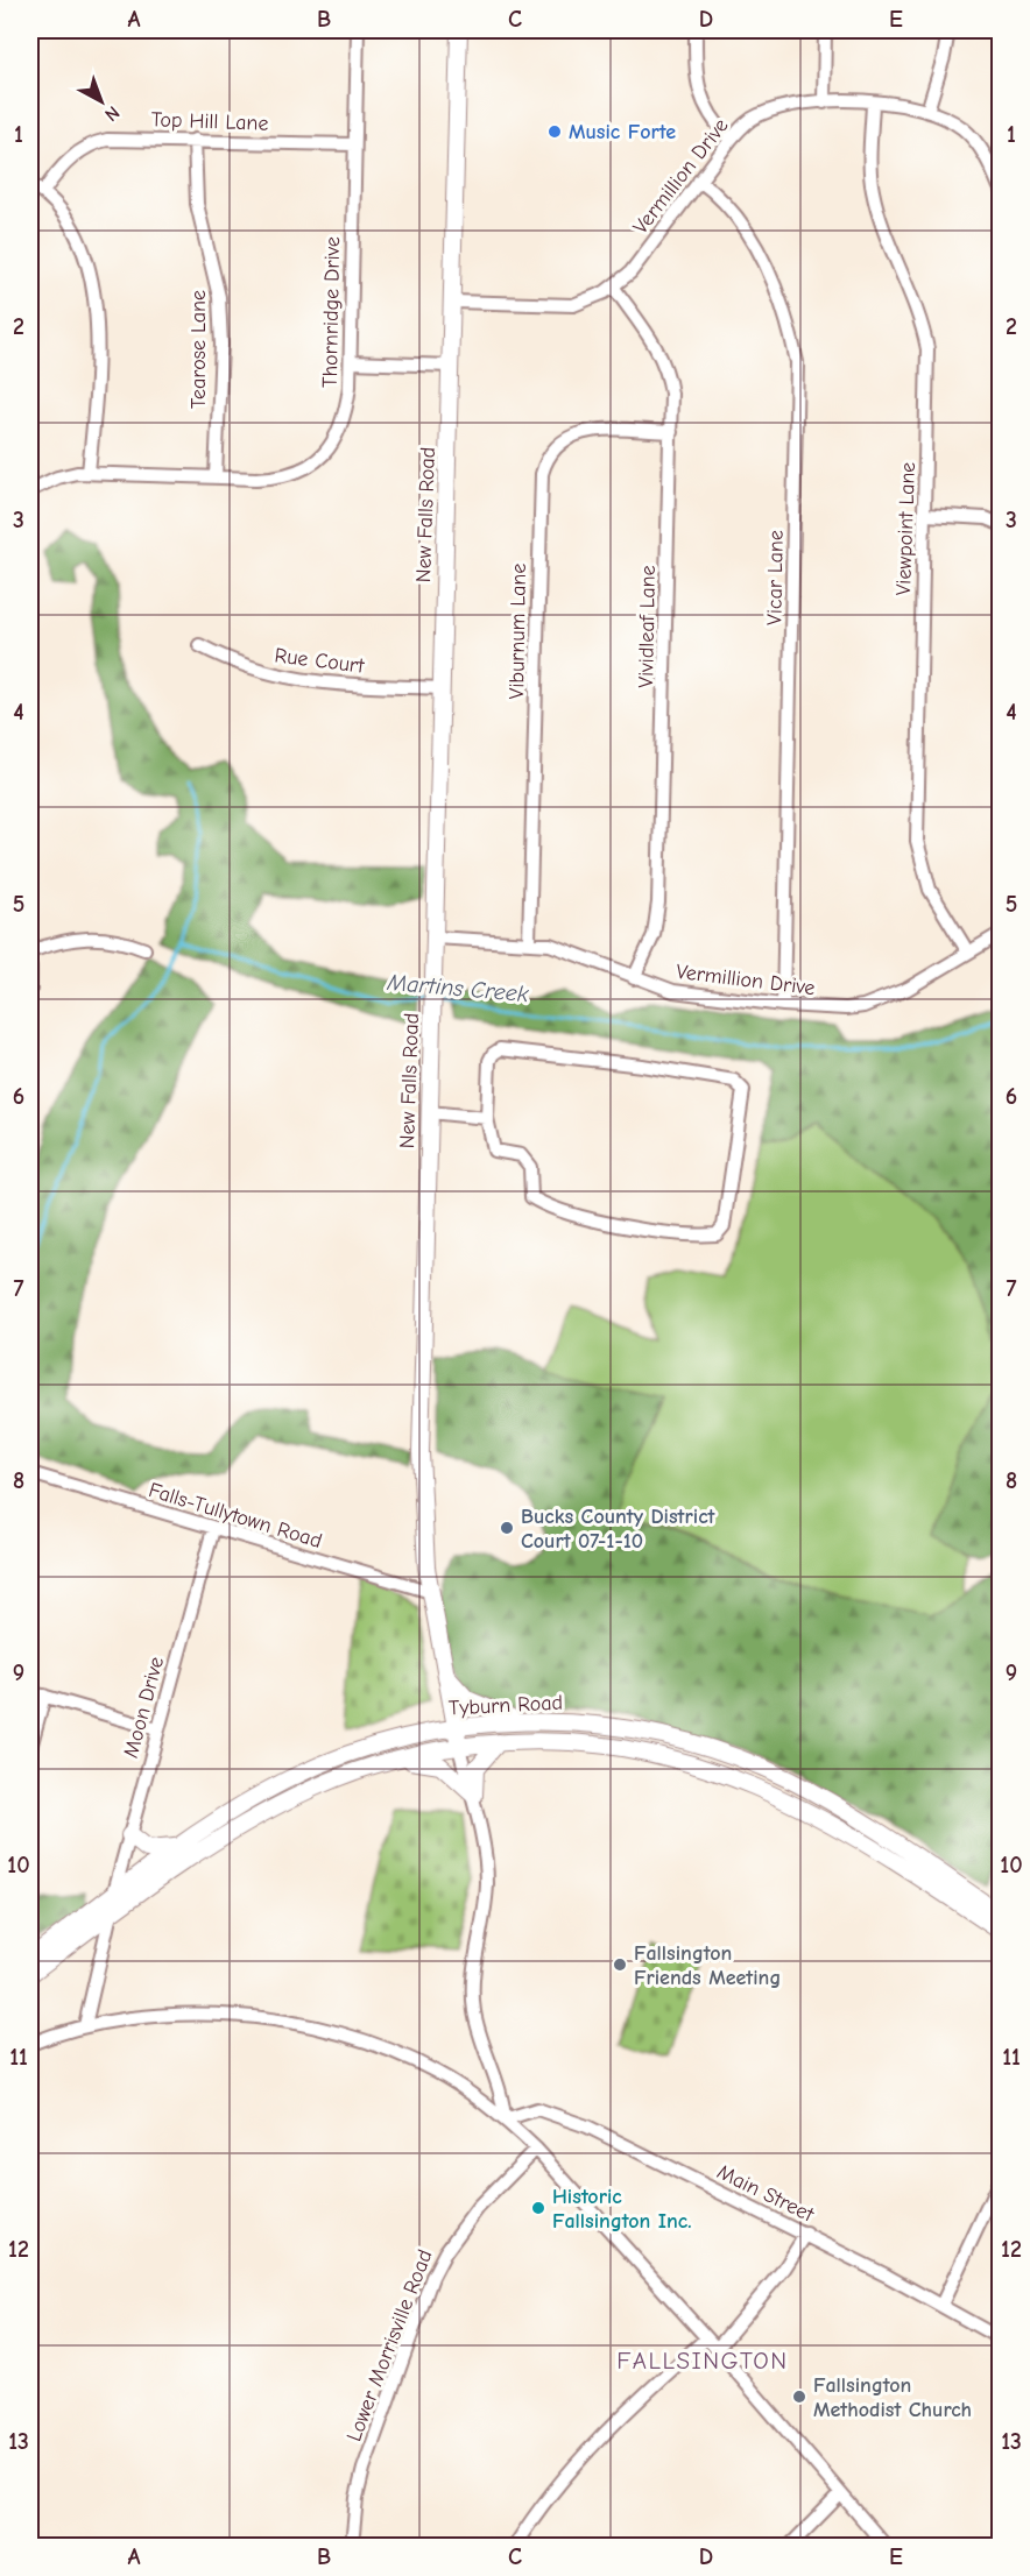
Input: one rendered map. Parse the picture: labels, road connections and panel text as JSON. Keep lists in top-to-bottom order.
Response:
{
  "streets": {
    "main road": ["New Falls Road", "Tyburn Road"],
    "street": [
      "Top Hill Lane",
      "Vermillion Drive",
      "Thornridge Drive",
      "Tearose Lane",
      "Viewpoint Lane",
      "Vicar Lane",
      "Vividleaf Lane",
      "Viburnum Lane",
      "Rue Court",
      "Falls-Tullytown Road",
      "Moon Drive",
      "Main Street",
      "Lower Morrisville Road"
    ]
  },
  "crossings": [
    ["Top Hill Lane", "Thornridge Drive"],
    ["Top Hill Lane", "Tearose Lane"],
    ["Vermillion Drive", "New Falls Road"],
    ["Vermillion Drive", "Viewpoint Lane"],
    ["Vermillion Drive", "Vicar Lane"],
    ["Vermillion Drive", "Vividleaf Lane"],
    ["Vermillion Drive", "Viburnum Lane"],
    ["Thornridge Drive", "Tearose Lane"],
    ["New Falls Road", "Rue Court"],
    ["New Falls Road", "Falls-Tullytown Road"],
    ["New Falls Road", "Tyburn Road"],
    ["New Falls Road", "Main Street"],
    ["Vividleaf Lane", "Viburnum Lane"],
    ["Falls-Tullytown Road", "Moon Drive"],
    ["Tyburn Road", "Moon Drive"]
  ],
  "districts": ["FALLSINGTON"],
  "water": ["Martins Creek"],
  "places": [
    "Music Forte",
    "Bucks County District Court 07-1-10",
    "Fallsington Friends Meeting",
    "Historic Fallsington Inc.",
    "Fallsington Methodist Church"
  ],
  "north": "bottom right",
  "grid": {
    "columns": [
      "A",
      "B",
      "C",
      "D",
      "E"
    ],
    "rows": [
      "1",
      "2",
      "3",
      "4",
      "5",
      "6",
      "7",
      "8",
      "9",
      "10",
      "11",
      "12",
      "13"
    ]
  }
}
